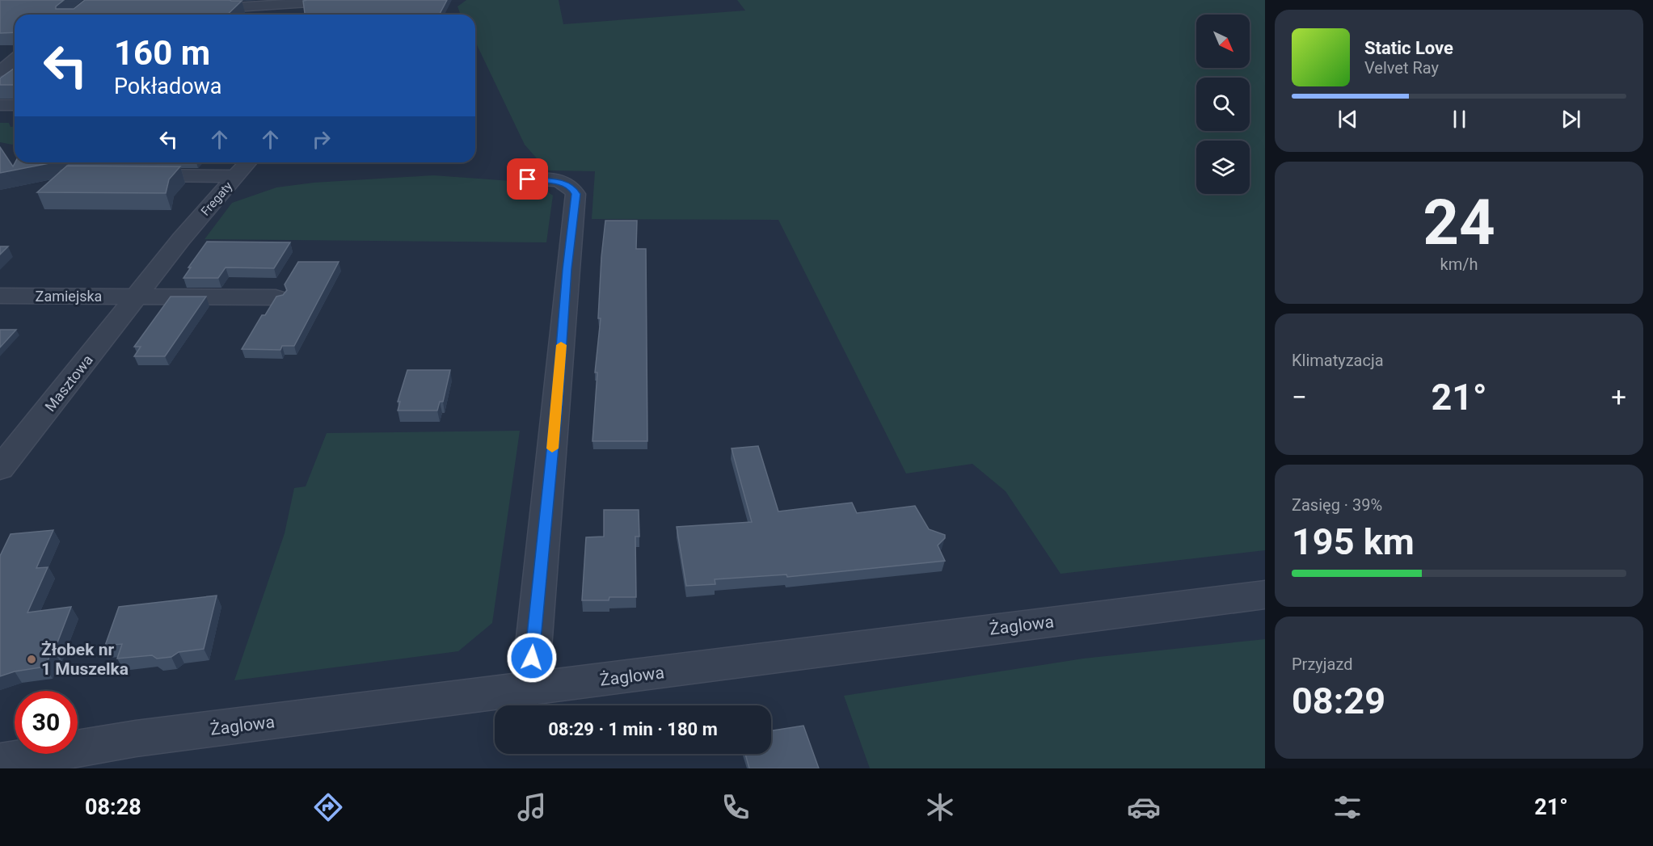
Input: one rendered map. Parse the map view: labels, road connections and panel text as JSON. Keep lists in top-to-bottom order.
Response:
{
  "streets": {
    "street": [
      "Fregaty",
      "Zamiejska",
      "Masztowa",
      "Żaglowa"
    ]
  },
  "crossings": [
    ["Fregaty", "Masztowa"],
    ["Zamiejska", "Masztowa"]
  ],
  "places": ["Żłobek nr 1 Muszelka"],
  "north": "bottom right",
  "page": {
    "turn": ["160 m", "Pokładowa"],
    "song": ["Static Love", "Velvet Ray"],
    "tile": [
      ["24", "km/h"],
      "Klimatyzacja",
      ["Zasięg · 39%", "195 km"],
      ["Przyjazd", "08:29"]
    ],
    "heat": ["−", "21°", "+"],
    "limit": "30",
    "trip": "08:29 · 1 min · 180 m",
    "tabs": ["08:28", "21°"]
  }
}
